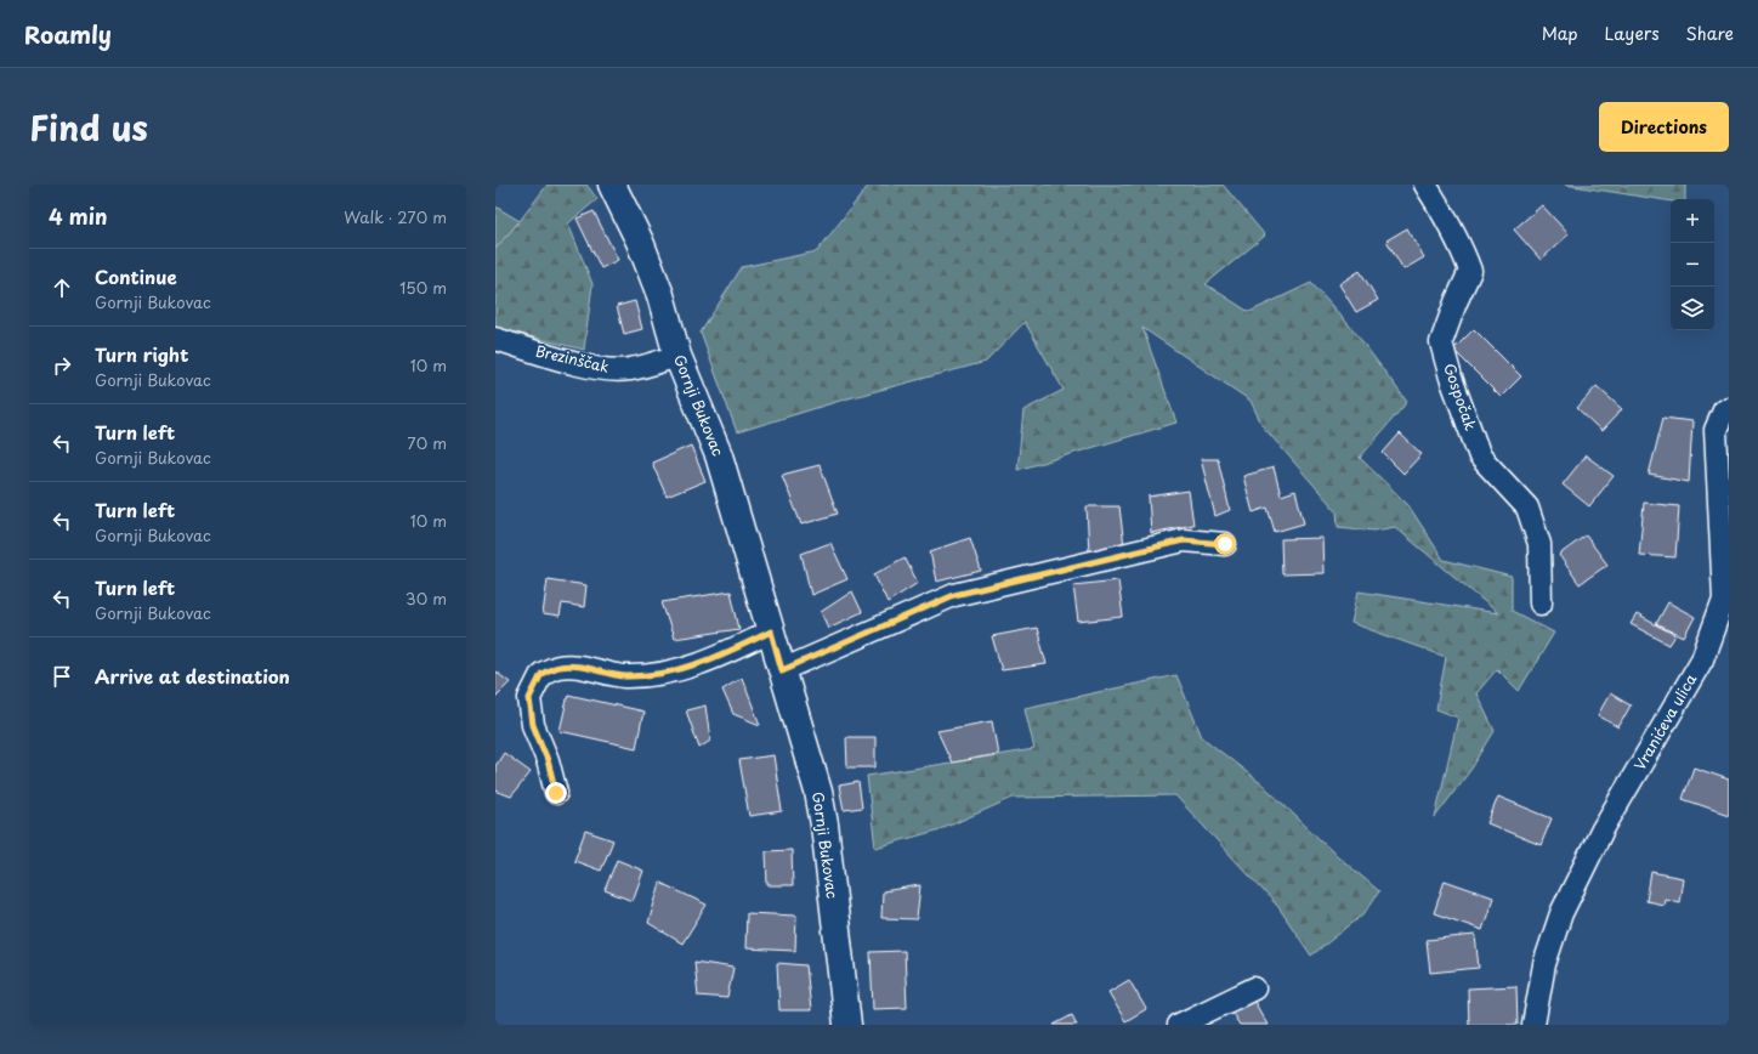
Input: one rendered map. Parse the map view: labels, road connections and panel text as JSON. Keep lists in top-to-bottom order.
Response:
{
  "streets": {
    "street": [
      "Brezinščak",
      "Gospočak",
      "Gornji Bukovac",
      "Vranićeva ulica"
    ]
  },
  "crossings": [
    ["Brezinščak", "Gornji Bukovac"]
  ],
  "page": {
    "header": "Roamly",
    "nav": ["Map", "Layers", "Share"],
    "title": "Find us",
    "buttons": "Directions",
    "heading": ["4 min", "Walk · 270 m"],
    "map_buttons": ["+", "−"],
    "list": [
      ["Continue", "Gornji Bukovac", "150 m"],
      ["Turn right", "Gornji Bukovac", "10 m"],
      ["Turn left", "Gornji Bukovac", "70 m"],
      ["Turn left", "Gornji Bukovac", "10 m"],
      ["Turn left", "Gornji Bukovac", "30 m"],
      "Arrive at destination"
    ]
  }
}
